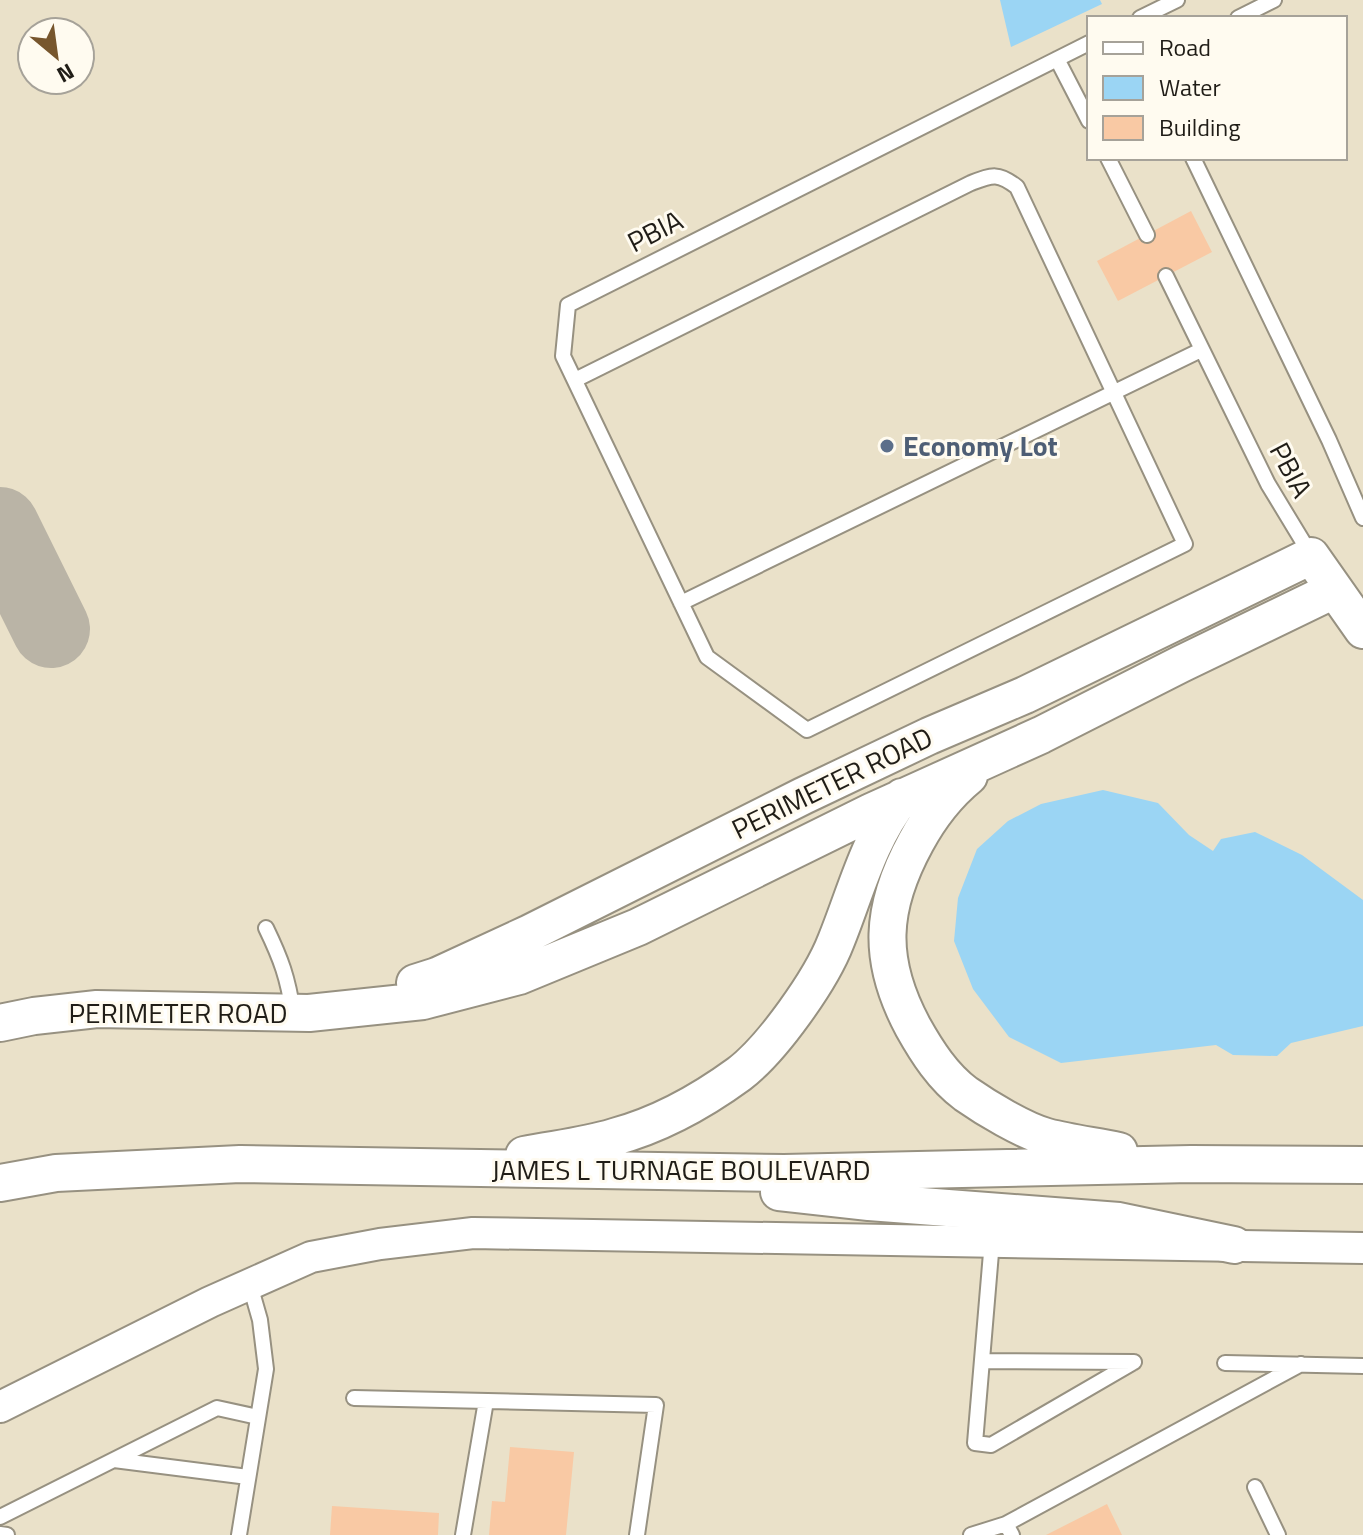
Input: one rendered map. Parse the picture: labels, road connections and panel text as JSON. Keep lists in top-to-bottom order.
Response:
{
  "streets": {
    "street": ["PERIMETER ROAD", "JAMES L TURNAGE BOULEVARD"],
    "lane": ["PBIA"]
  },
  "crossings": [
    ["PBIA", "PERIMETER ROAD"]
  ],
  "places": ["Economy Lot"],
  "legend": ["Road", "Water", "Building"],
  "north": "bottom right"
}
